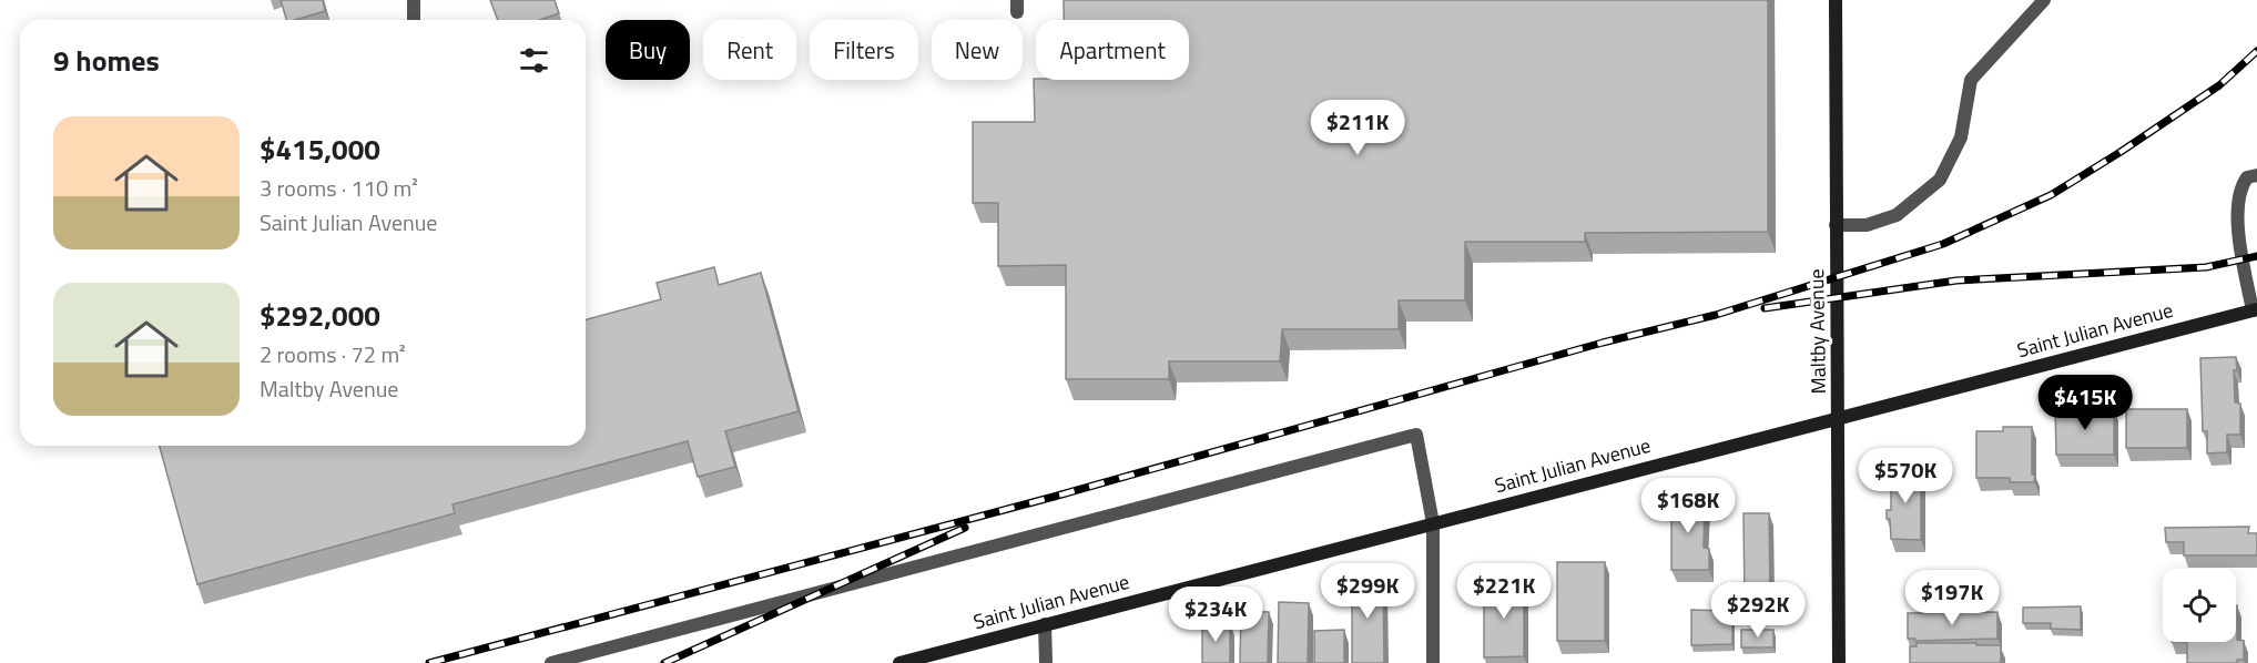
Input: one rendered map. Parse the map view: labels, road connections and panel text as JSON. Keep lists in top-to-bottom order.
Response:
{
  "streets": {
    "street": ["Saint Julian Avenue", "Maltby Avenue"]
  },
  "crossings": [
    ["Saint Julian Avenue", "Maltby Avenue"]
  ],
  "page": {
    "chip": [
      "Buy",
      "Rent",
      "Filters",
      "New",
      "Apartment"
    ],
    "heading": "9 homes",
    "price": [
      "$211K",
      "$415K",
      "$570K",
      "$168K",
      "$299K",
      "$221K",
      "$197K",
      "$292K",
      "$234K"
    ],
    "list": [
      {
        "name": "$415,000",
        "note": "3 rooms · 110 m² · Saint Julian Avenue"
      },
      {
        "name": "$292,000",
        "note": "2 rooms · 72 m² · Maltby Avenue"
      }
    ]
  }
}
